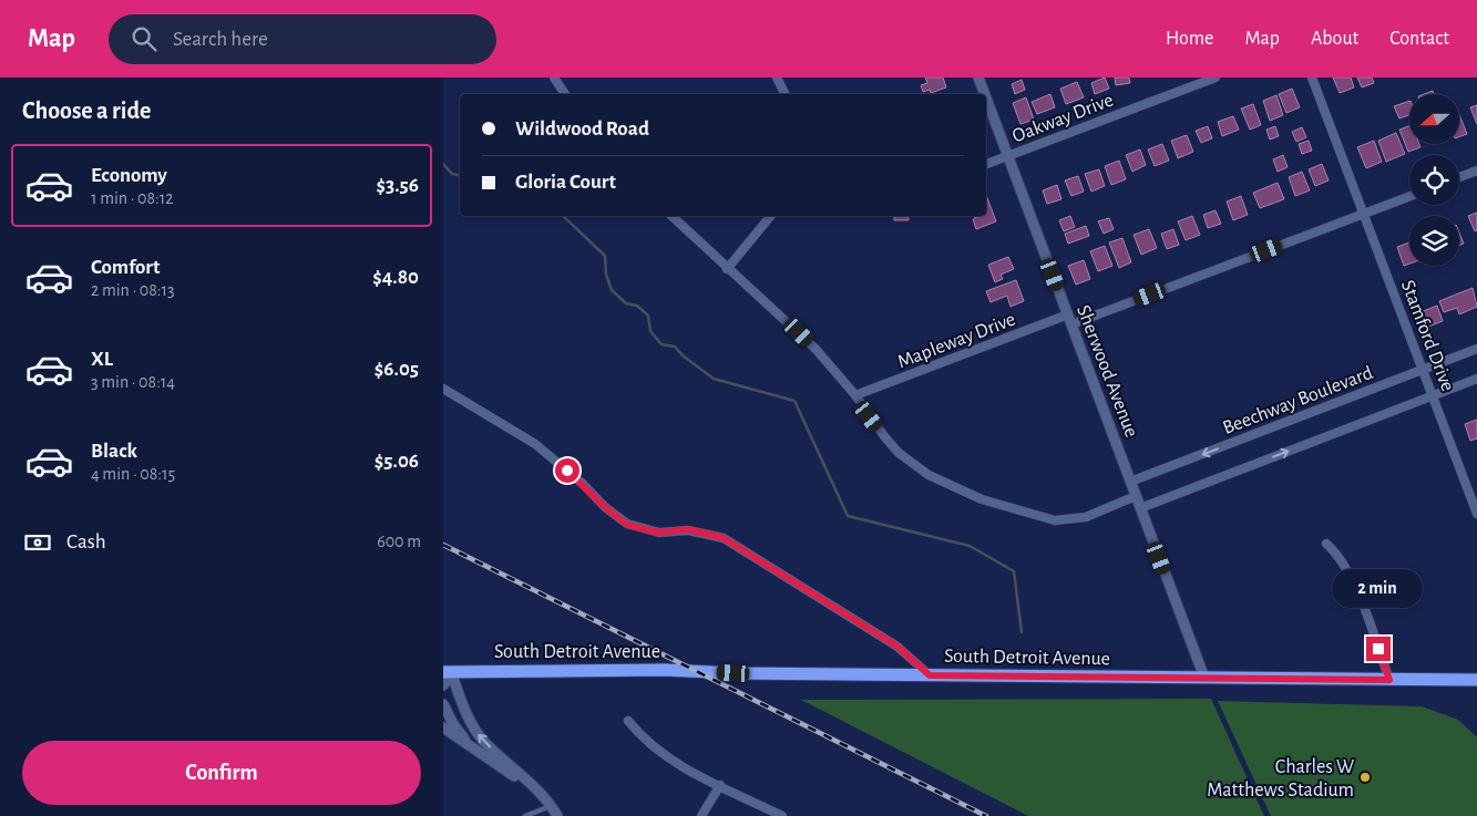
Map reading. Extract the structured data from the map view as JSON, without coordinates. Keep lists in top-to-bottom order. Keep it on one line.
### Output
{"streets":{"main road":["South Detroit Avenue"],"street":["Oakway Drive","Stamford Drive","Mapleway Drive","Sherwood Avenue","Beechway Boulevard"]},"crossings":[["Oakway Drive","Sherwood Avenue"],["Stamford Drive","Mapleway Drive"],["Stamford Drive","Beechway Boulevard"],["Mapleway Drive","Sherwood Avenue"],["Sherwood Avenue","Beechway Boulevard"],["Sherwood Avenue","South Detroit Avenue"]],"places":["Charles W Matthews Stadium"],"north":"left","page":{"header":"Map","search":"Search here","nav":["Home","Map","About","Contact"],"heading":"Choose a ride","banner":["Wildwood Road","Gloria Court"],"list":[{"name":"Economy","note":"1 min · 08:12","value":"$3.56"},{"name":"Comfort","note":"2 min · 08:13","value":"$4.80"},{"name":"XL","note":"3 min · 08:14","value":"$6.05"},{"name":"Black","note":"4 min · 08:15","value":"$5.06"}],"pay":["Cash","600 m"],"bubble":"2 min","buttons":"Confirm"}}
